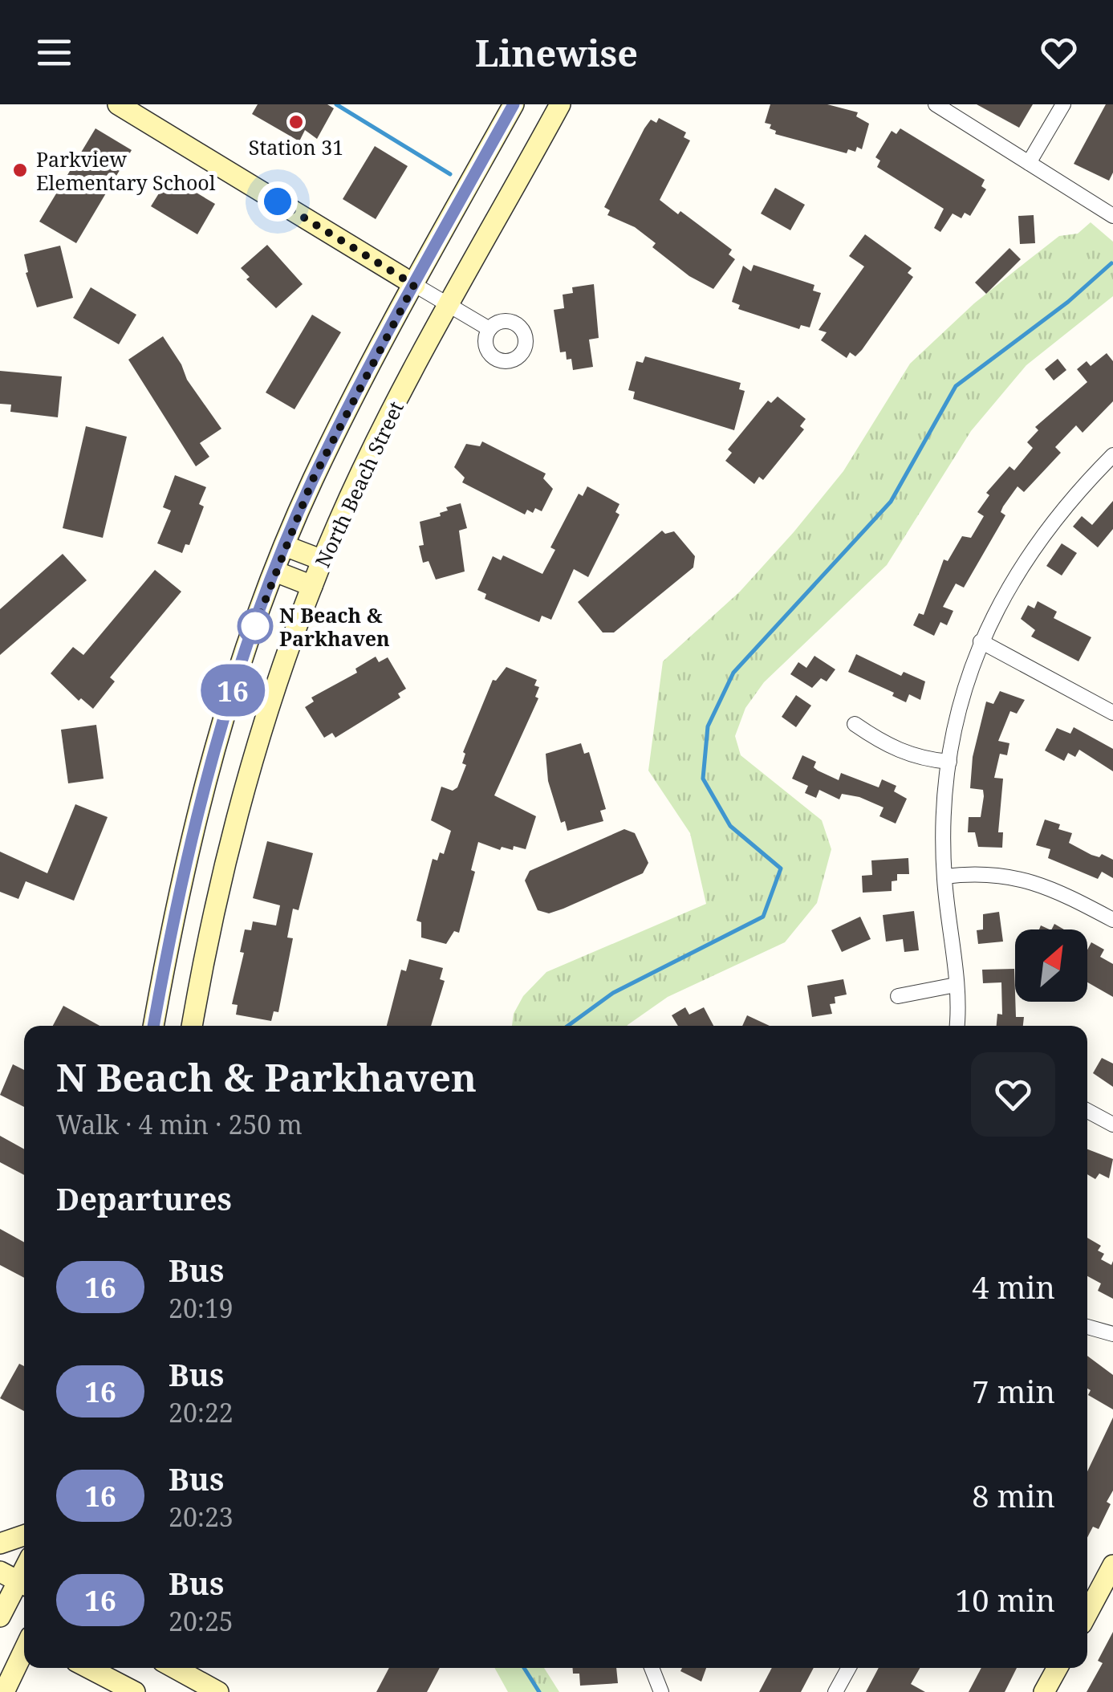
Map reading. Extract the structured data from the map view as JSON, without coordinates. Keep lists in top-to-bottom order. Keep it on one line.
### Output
{"streets":{"main road":["North Beach Street"]},"places":["Station 31","Parkview Elementary School","N Beach & Parkhaven"],"lines":["bus line 16"],"north":"top right","page":{"header":"Linewise","on_map":"16","heading":[["N Beach & Parkhaven","Walk · 4 min · 250 m"],"Departures"],"list":[{"mark":"16","name":"Bus","note":"20:19","value":"4 min"},{"mark":"16","name":"Bus","note":"20:22","value":"7 min"},{"mark":"16","name":"Bus","note":"20:23","value":"8 min"},{"mark":"16","name":"Bus","note":"20:25","value":"10 min"}]}}
